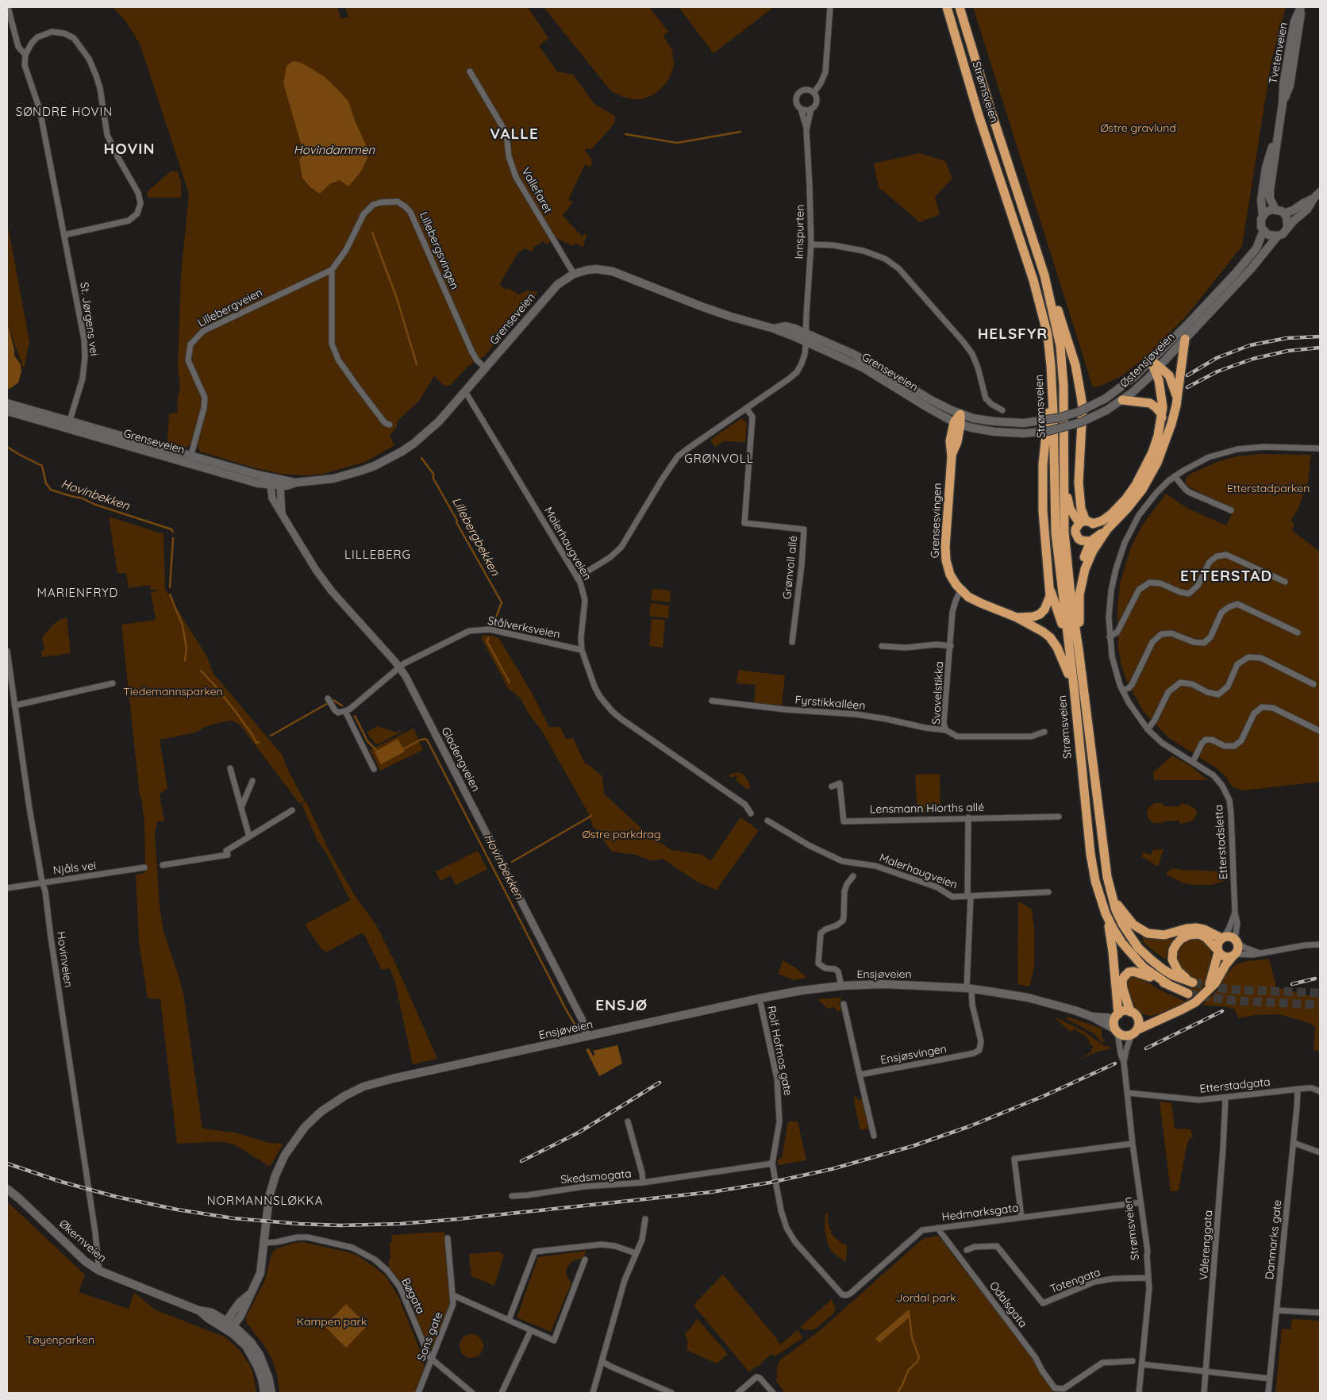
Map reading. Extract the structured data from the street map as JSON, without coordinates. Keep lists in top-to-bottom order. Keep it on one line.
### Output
{"streets":{"highway":["Strømsveien","Grensesvingen"],"main road":["Tvetenveien","Grenseveien","Østensjøveien","Ensjøveien","Økernveien"],"street":["Vallefaret","Innspurten","Lillebergsvingen","Lillebergveien","St. Jørgens vei","Malerhaugveien","Grønvoll allé","Stålverksveien","Svovelstikka","Fyrstikkalléen","Gladengveien","Lensmann Hiorths allé","Etterstadsletta","Njåls vei","Hovinveien","Rolf Hofmos gate","Ensjøsvingen","Etterstadgata","Skedsmogata","Hedmarksgata","Danmarks gate","Vålerenggata","Totengata","Bøgata","Odalsgata","Sons gate"]},"crossings":[["Tvetenveien","Østensjøveien"],["Strømsveien","Grensesvingen"],["Strømsveien","Etterstadsletta"],["Strømsveien","Ensjøveien"],["Strømsveien","Etterstadgata"],["Strømsveien","Hedmarksgata"],["Strømsveien","Totengata"],["Vallefaret","Grenseveien"],["Innspurten","Grenseveien"],["Lillebergsvingen","Lillebergveien"],["Lillebergsvingen","Grenseveien"],["Lillebergveien","Grenseveien"],["St. Jørgens vei","Grenseveien"],["Grenseveien","Østensjøveien"],["Grenseveien","Grensesvingen"],["Grenseveien","Malerhaugveien"],["Grenseveien","Gladengveien"],["Grensesvingen","Svovelstikka"],["Malerhaugveien","Stålverksveien"],["Stålverksveien","Gladengveien"],["Svovelstikka","Fyrstikkalléen"],["Gladengveien","Ensjøveien"],["Njåls vei","Hovinveien"],["Hovinveien","Økernveien"],["Ensjøveien","Rolf Hofmos gate"],["Ensjøveien","Ensjøsvingen"],["Ensjøveien","Økernveien"],["Ensjøveien","Bøgata"],["Rolf Hofmos gate","Hedmarksgata"],["Etterstadgata","Danmarks gate"],["Etterstadgata","Vålerenggata"],["Hedmarksgata","Odalsgata"],["Bøgata","Sons gate"]],"districts":["SØNDRE HOVIN","VALLE","HOVIN","HELSFYR","GRØNVOLL","LILLEBERG","ETTERSTAD","MARIENFRYD","ENSJØ","NORMANNSLØKKA"],"water":["Hovindammen","Hovinbekken","Lillebergbekken"],"parks":["Østre gravlund","Etterstadparken","Tiedemannsparken","Østre parkdrag","Jordal park","Kampen park","Tøyenparken"]}
